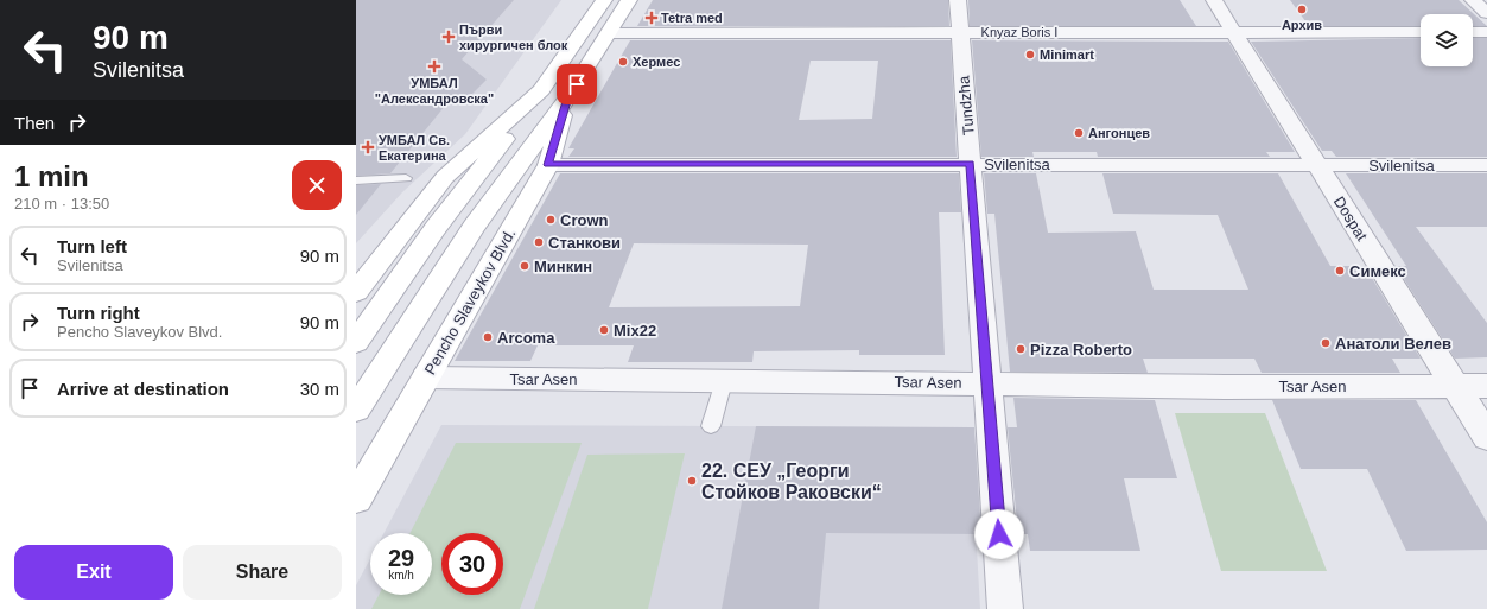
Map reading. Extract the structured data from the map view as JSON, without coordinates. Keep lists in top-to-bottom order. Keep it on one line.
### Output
{"streets":{"main road":["Pencho Slaveykov Blvd."],"street":["Knyaz Boris I","Tundzha","Svilenitsa","Dospat","Tsar Asen"]},"crossings":[["Knyaz Boris I","Tundzha"],["Knyaz Boris I","Dospat"],["Knyaz Boris I","Pencho Slaveykov Blvd."],["Tundzha","Svilenitsa"],["Tundzha","Tsar Asen"],["Svilenitsa","Dospat"],["Svilenitsa","Pencho Slaveykov Blvd."],["Dospat","Tsar Asen"],["Pencho Slaveykov Blvd.","Tsar Asen"]],"places":{"other":["Архив","Minimart","Хермес","Ангонцев","Crown","Станкови","Минкин","Симекс","Mix22","Arcoma","Анатоли Велев","Pizza Roberto","22. СЕУ „Георги Стойков Раковски“"],"health":["Tetra med","Първи хирургичен блок","УМБАЛ \"Александровска\"","УМБАЛ Св. Екатерина"]},"page":{"turn":["90 m","Svilenitsa"],"then":"Then","heading":["1 min","210 m · 13:50"],"list":[{"name":"Turn left","note":"Svilenitsa","value":"90 m"},{"name":"Turn right","note":"Pencho Slaveykov Blvd.","value":"90 m"},{"name":"Arrive at destination","value":"30 m"}],"speed":"29 km/h","limit":"30","buttons":["Exit","Share"]}}
